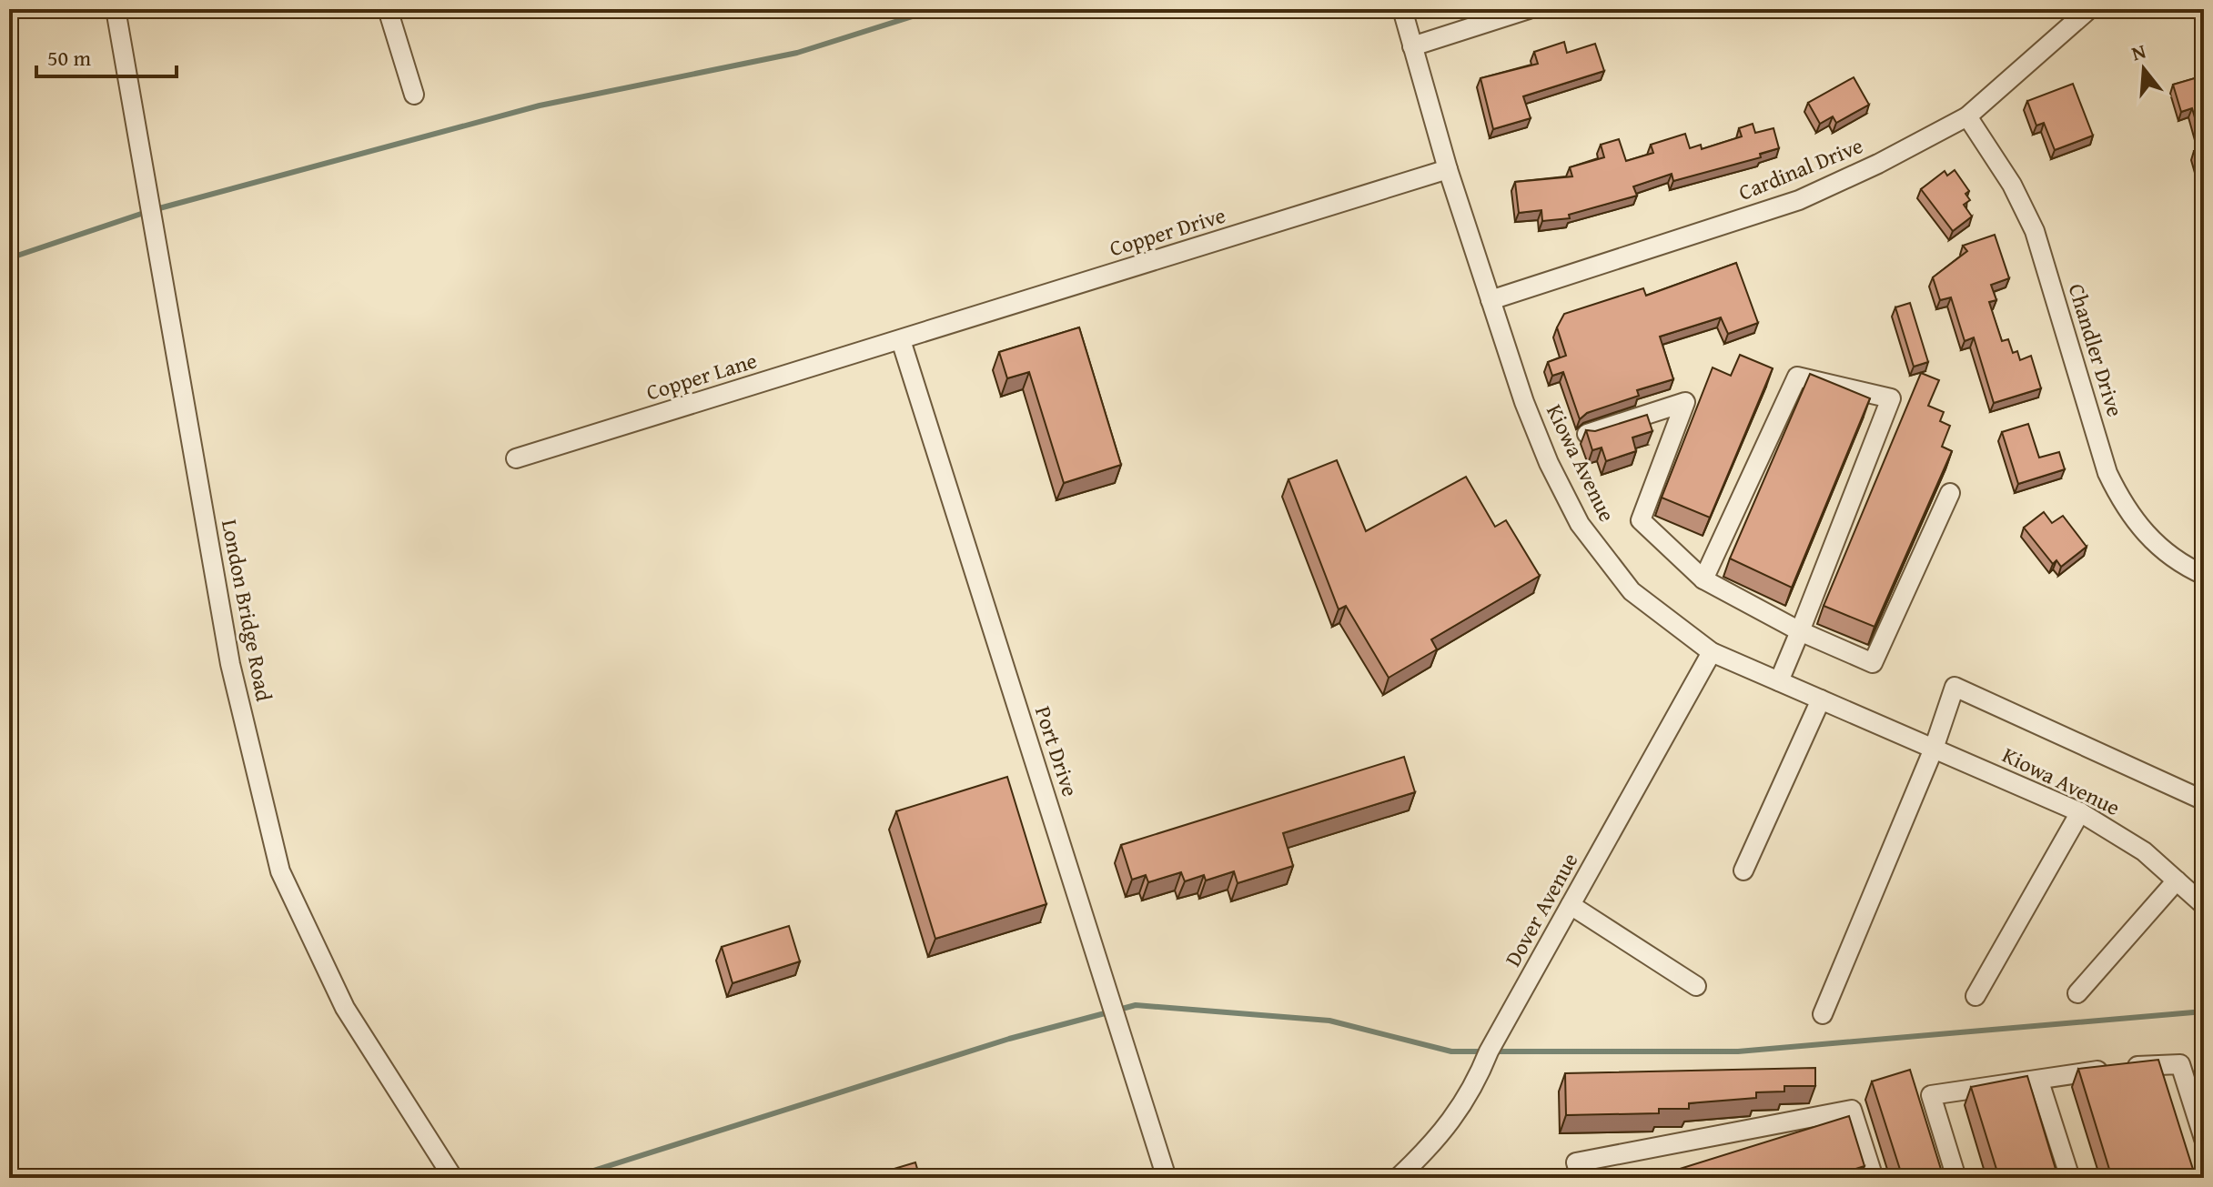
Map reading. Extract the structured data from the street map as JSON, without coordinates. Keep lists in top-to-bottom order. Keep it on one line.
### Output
{"streets":{"street":["Cardinal Drive","Copper Drive","Chandler Drive","Copper Lane","Kiowa Avenue","London Bridge Road","Port Drive","Dover Avenue"]},"crossings":[["Cardinal Drive","Chandler Drive"],["Cardinal Drive","Kiowa Avenue"],["Copper Drive","Copper Lane"],["Copper Drive","Kiowa Avenue"],["Copper Drive","Port Drive"],["Copper Lane","Port Drive"],["Kiowa Avenue","Dover Avenue"]],"scale_bar":"50 m","north":"top"}
